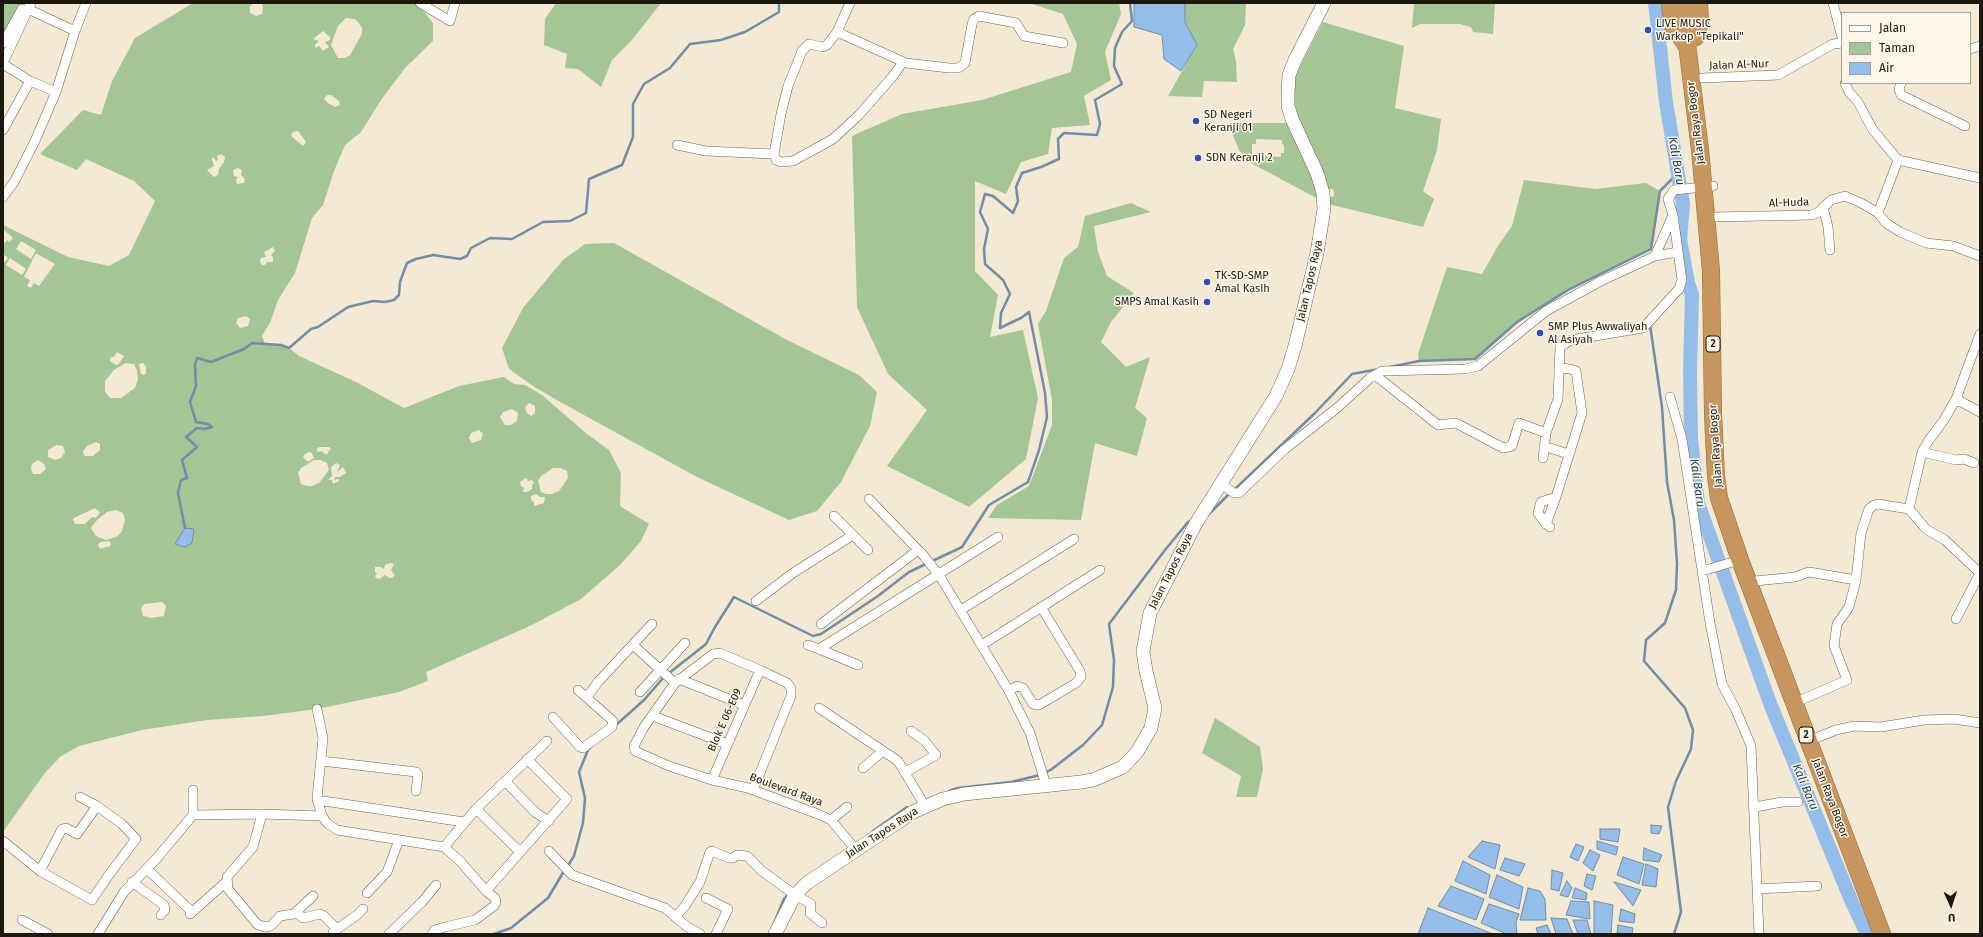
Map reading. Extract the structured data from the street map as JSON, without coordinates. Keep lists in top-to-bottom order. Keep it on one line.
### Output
{"streets":{"highway":["Jalan Raya Bogor","2"],"main road":["Jalan Tapos Raya"],"street":["Jalan Al-Nur","Al-Huda","Blok E 06-E09","Boulevard Raya"]},"crossings":[["Jalan Al-Nur","Jalan Raya Bogor"],["Jalan Raya Bogor","Al-Huda"],["Blok E 06-E09","Boulevard Raya"]],"water":["Kali Baru"],"places":["LIVE MUSIC Warkop \"Tepikali\"","SD Negeri Keranji 01","SDN Keranji 2","TK-SD-SMP Amal Kasih","SMPS Amal Kasih","SMP Plus Awwaliyah Al Asiyah"],"legend":["Jalan","Taman","Air"],"north":"bottom"}
